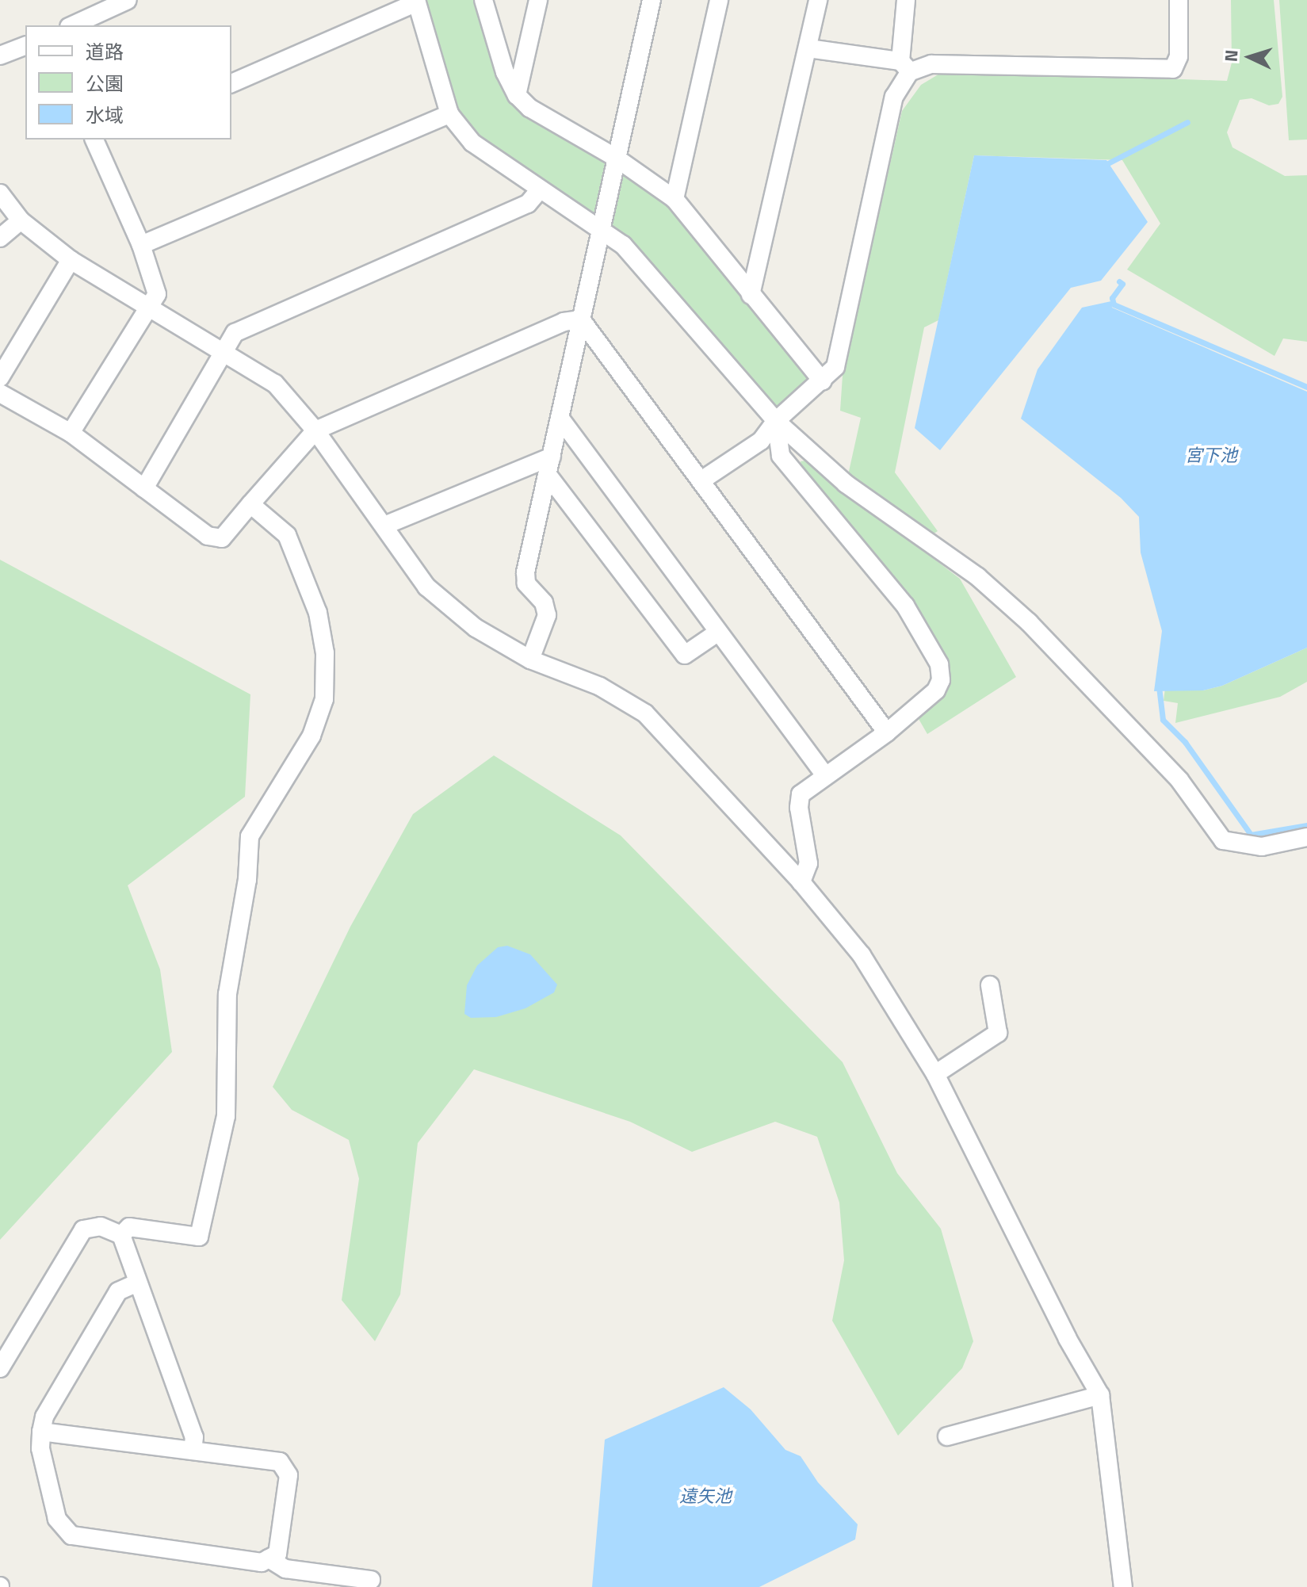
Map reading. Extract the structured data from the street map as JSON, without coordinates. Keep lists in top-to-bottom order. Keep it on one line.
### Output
{"water":["宮下池","遠矢池"],"legend":["道路","公園","水域"],"north":"left"}
